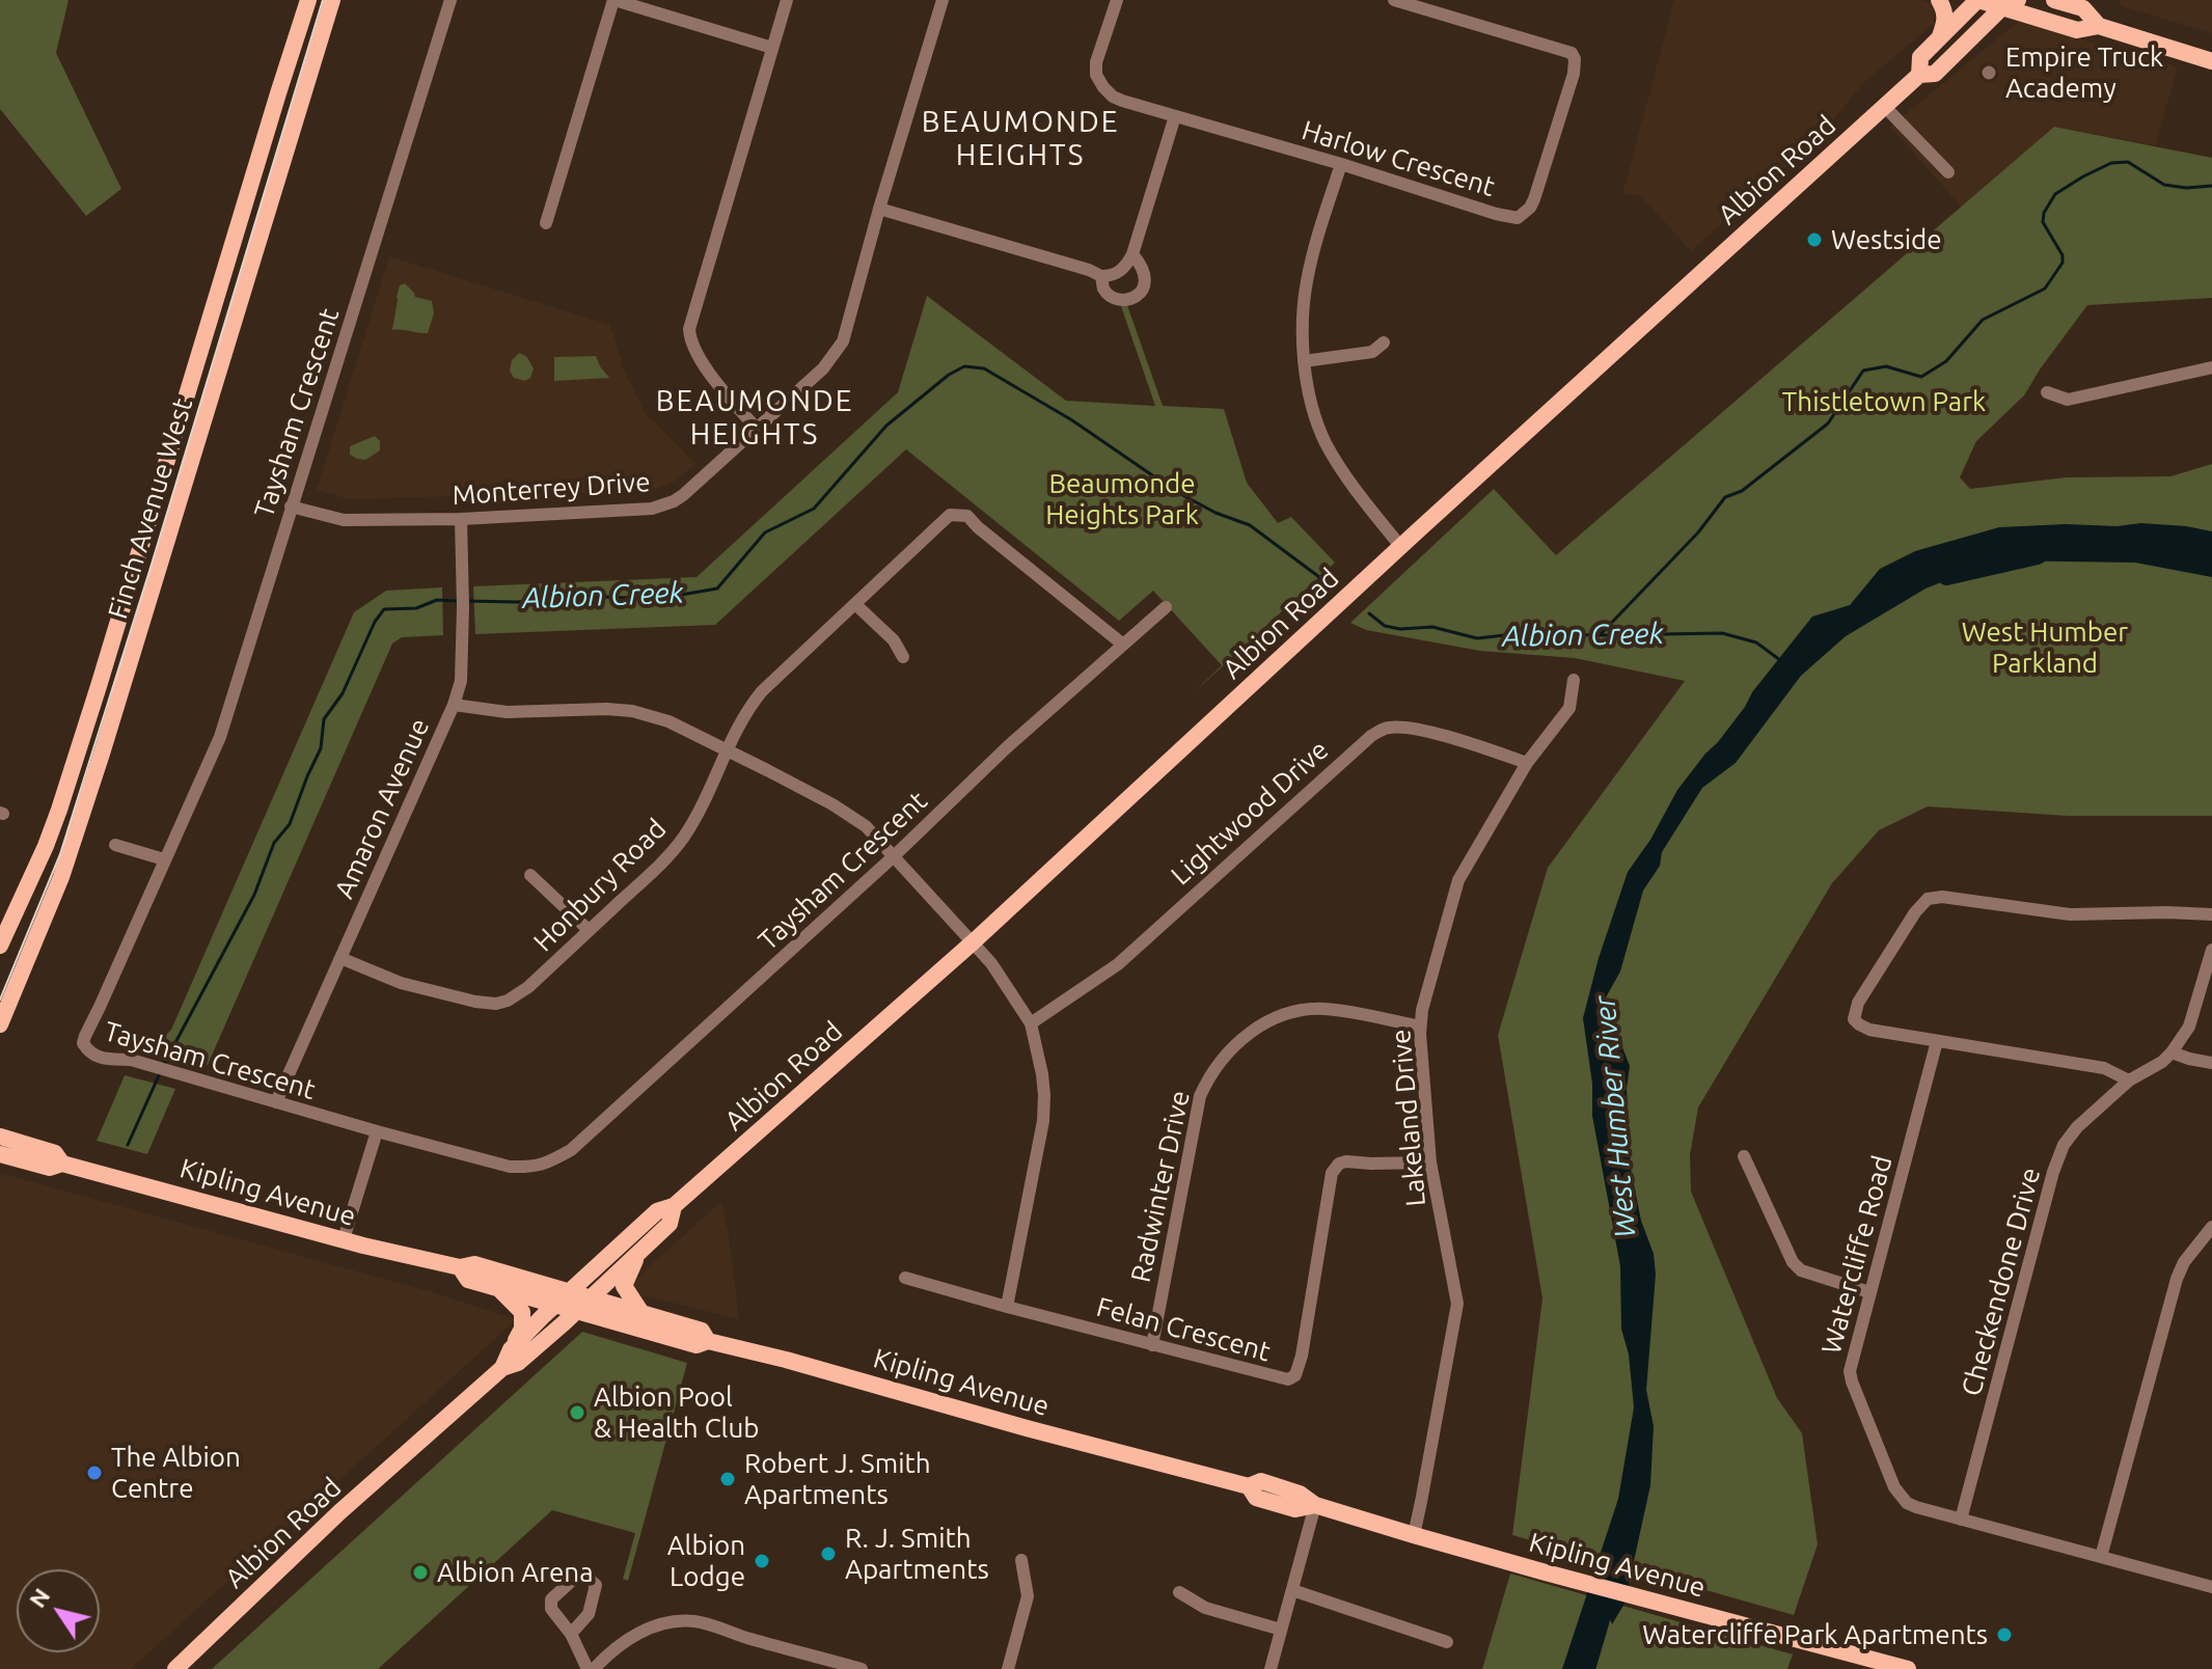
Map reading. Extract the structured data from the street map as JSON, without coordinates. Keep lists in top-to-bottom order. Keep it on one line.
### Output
{"streets":{"main road":["Albion Road","Finch Avenue West","Kipling Avenue"],"street":["Harlow Crescent","Taysham Crescent","Monterrey Drive","Amaron Avenue","Lightwood Drive","Honbury Road","Lakeland Drive","Radwinter Drive","Watercliffe Road","Checkendone Drive","Felan Crescent"]},"crossings":[["Albion Road","Kipling Avenue"],["Taysham Crescent","Monterrey Drive"],["Taysham Crescent","Amaron Avenue"],["Taysham Crescent","Honbury Road"],["Monterrey Drive","Amaron Avenue"],["Amaron Avenue","Honbury Road"],["Lightwood Drive","Lakeland Drive"],["Lakeland Drive","Radwinter Drive"],["Lakeland Drive","Kipling Avenue"],["Lakeland Drive","Felan Crescent"],["Radwinter Drive","Felan Crescent"],["Watercliffe Road","Checkendone Drive"]],"districts":["BEAUMONDE HEIGHTS","BEAUMONDE HEIGHTS"],"water":["Albion Creek","West Humber River"],"parks":["Thistletown Park","Beaumonde Heights Park","West Humber Parkland"],"places":["Empire Truck Academy","Westside","Albion Pool & Health Club","The Albion Centre","Robert J. Smith Apartments","R. J. Smith Apartments","Albion Lodge","Albion Arena","Watercliffe Park Apartments"],"north":"top left"}
